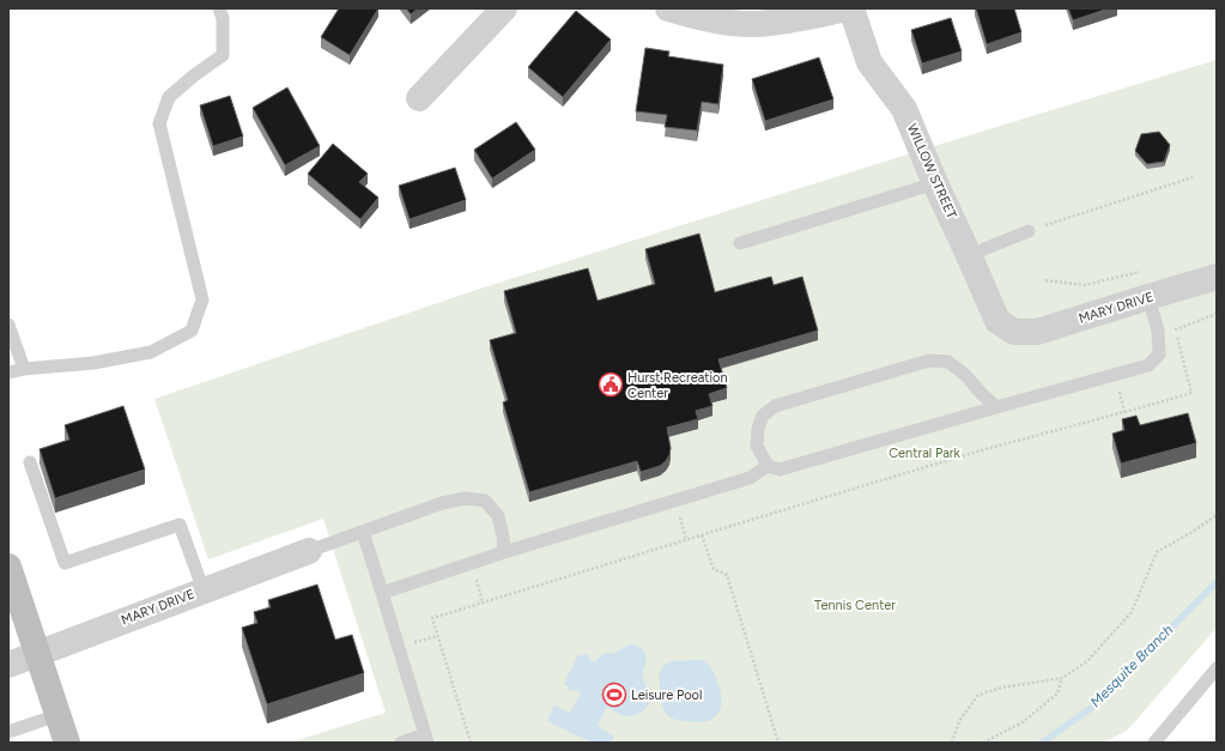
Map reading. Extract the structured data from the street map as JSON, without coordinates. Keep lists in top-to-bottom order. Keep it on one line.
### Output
{"streets":{"street":["WILLOW STREET","MARY DRIVE"]},"crossings":[["WILLOW STREET","MARY DRIVE"]],"water":["Mesquite Branch"],"parks":["Central Park","Tennis Center"],"places":{"public building":["Hurst Recreation Center"],"sports":["Leisure Pool"]}}
